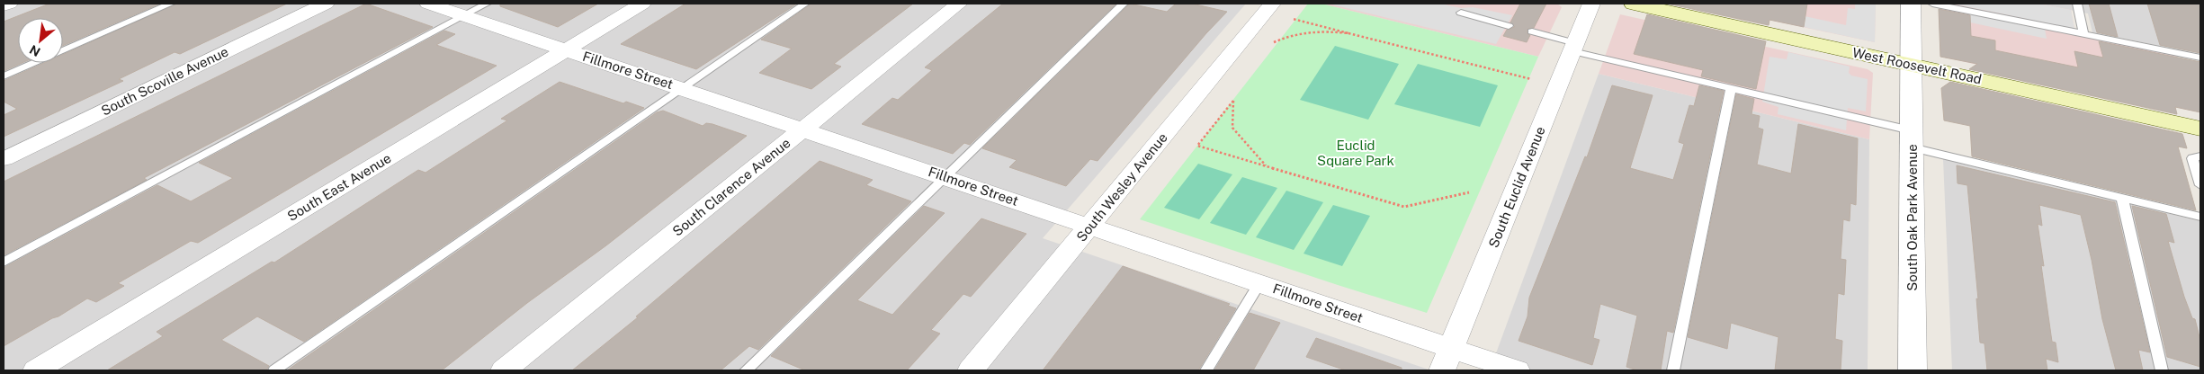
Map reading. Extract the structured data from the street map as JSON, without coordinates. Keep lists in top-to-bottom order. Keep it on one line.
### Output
{"streets":{"main road":["West Roosevelt Road"],"street":["Fillmore Street","South Scoville Avenue","South East Avenue","South Clarence Avenue","South Wesley Avenue","South Euclid Avenue","South Oak Park Avenue"]},"crossings":[["West Roosevelt Road","South Oak Park Avenue"],["Fillmore Street","South East Avenue"],["Fillmore Street","South Clarence Avenue"],["Fillmore Street","South Wesley Avenue"],["Fillmore Street","South Euclid Avenue"]],"parks":["Euclid Square Park"],"north":"bottom left"}
